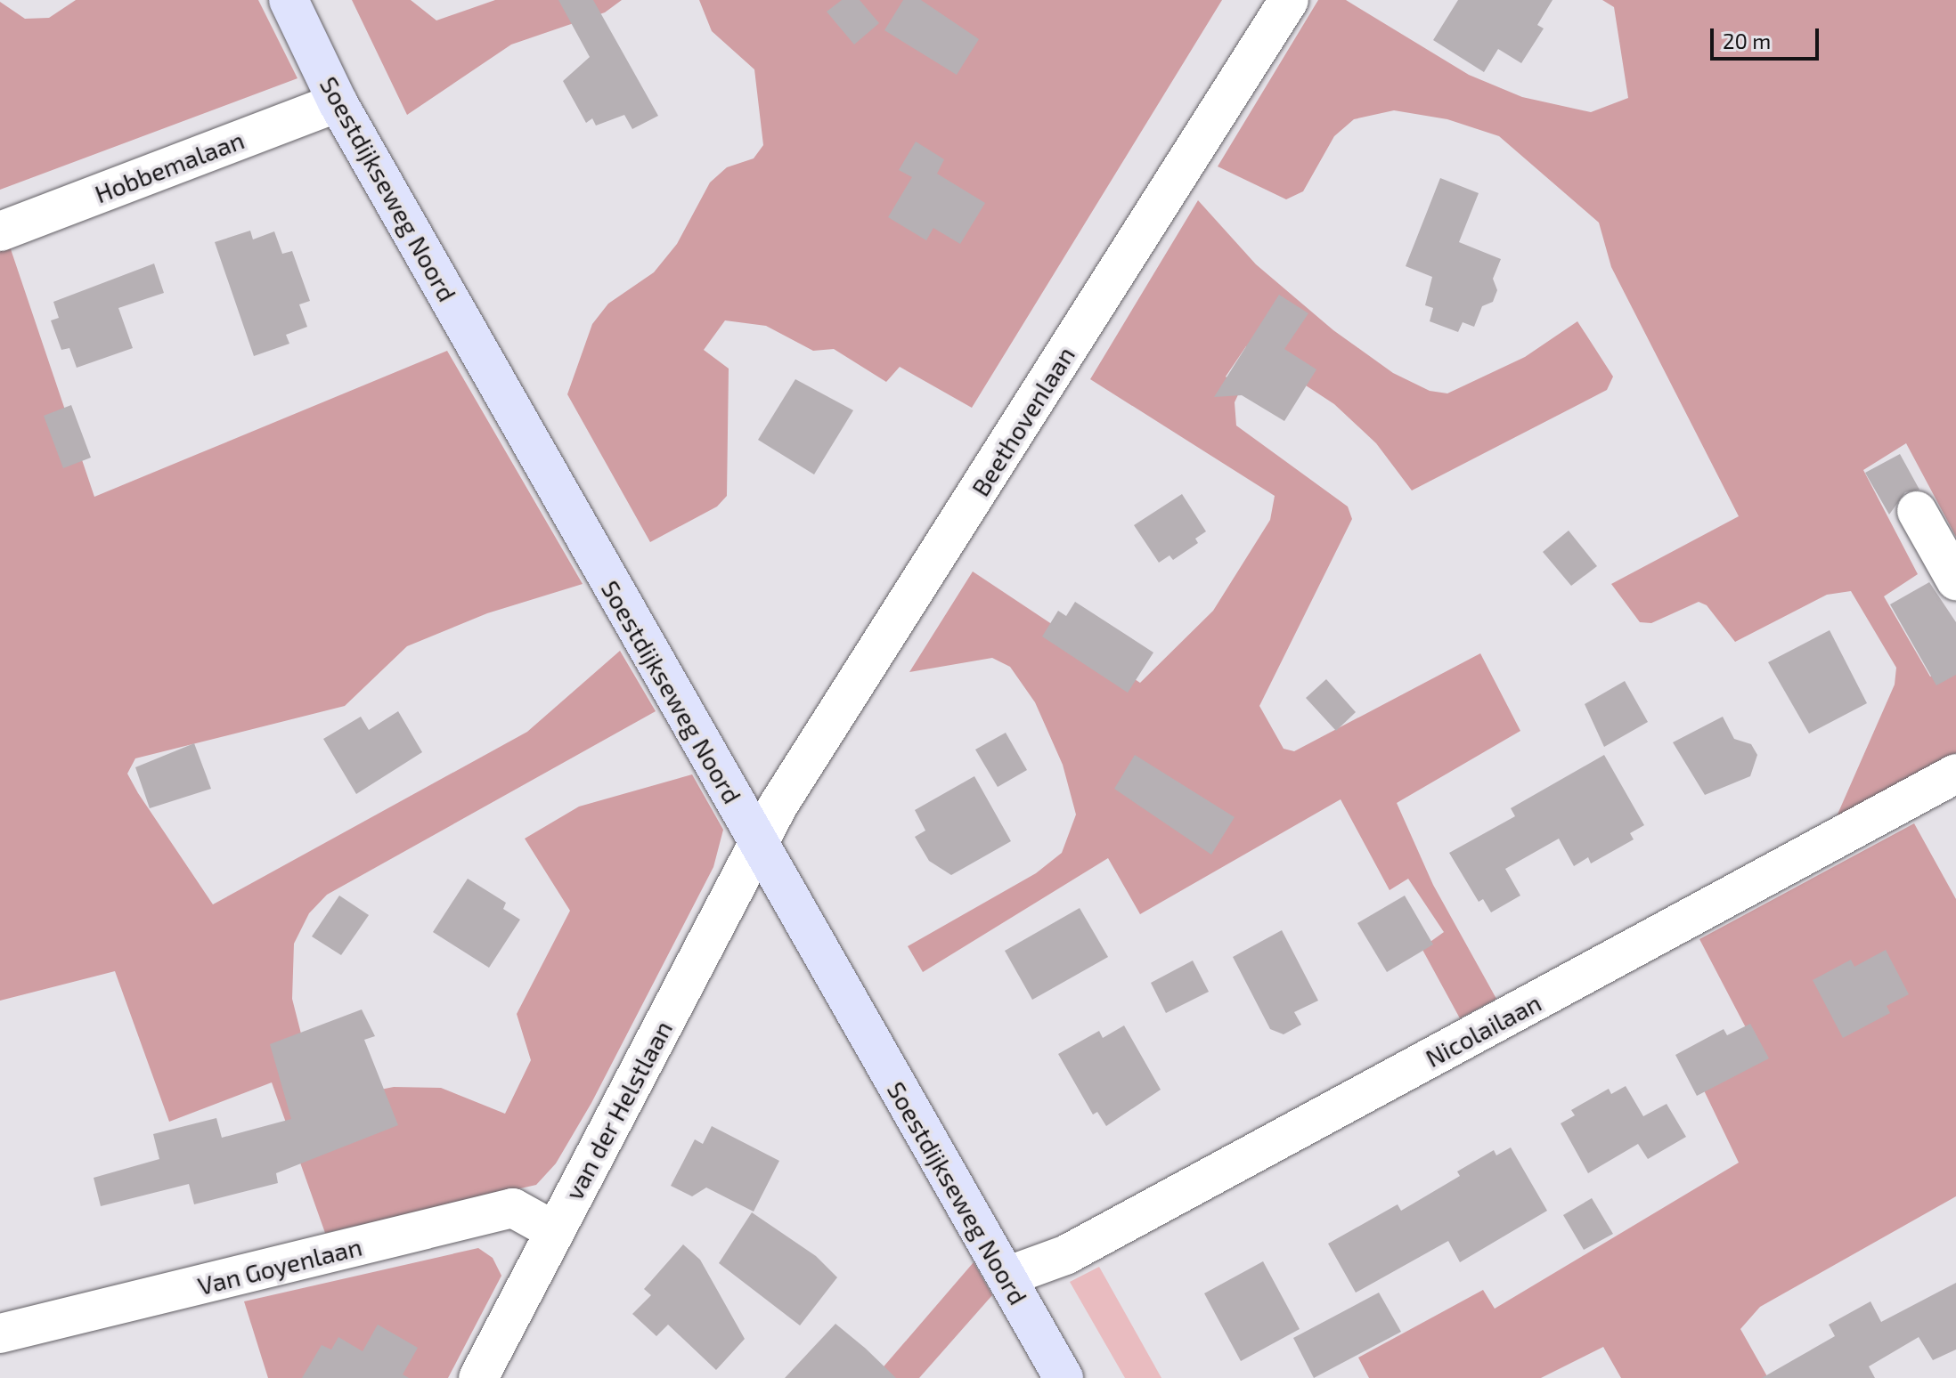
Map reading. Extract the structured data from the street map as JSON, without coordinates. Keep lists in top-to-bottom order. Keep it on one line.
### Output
{"streets":{"main road":["Soestdijkseweg Noord"],"street":["Hobbemalaan","Beethovenlaan","Nicolailaan","van der Helstlaan","Van Goyenlaan"]},"crossings":[["Hobbemalaan","Soestdijkseweg Noord"],["Soestdijkseweg Noord","Beethovenlaan"],["Soestdijkseweg Noord","Nicolailaan"],["Soestdijkseweg Noord","van der Helstlaan"],["Beethovenlaan","van der Helstlaan"],["van der Helstlaan","Van Goyenlaan"]],"scale_bar":"20 m"}
